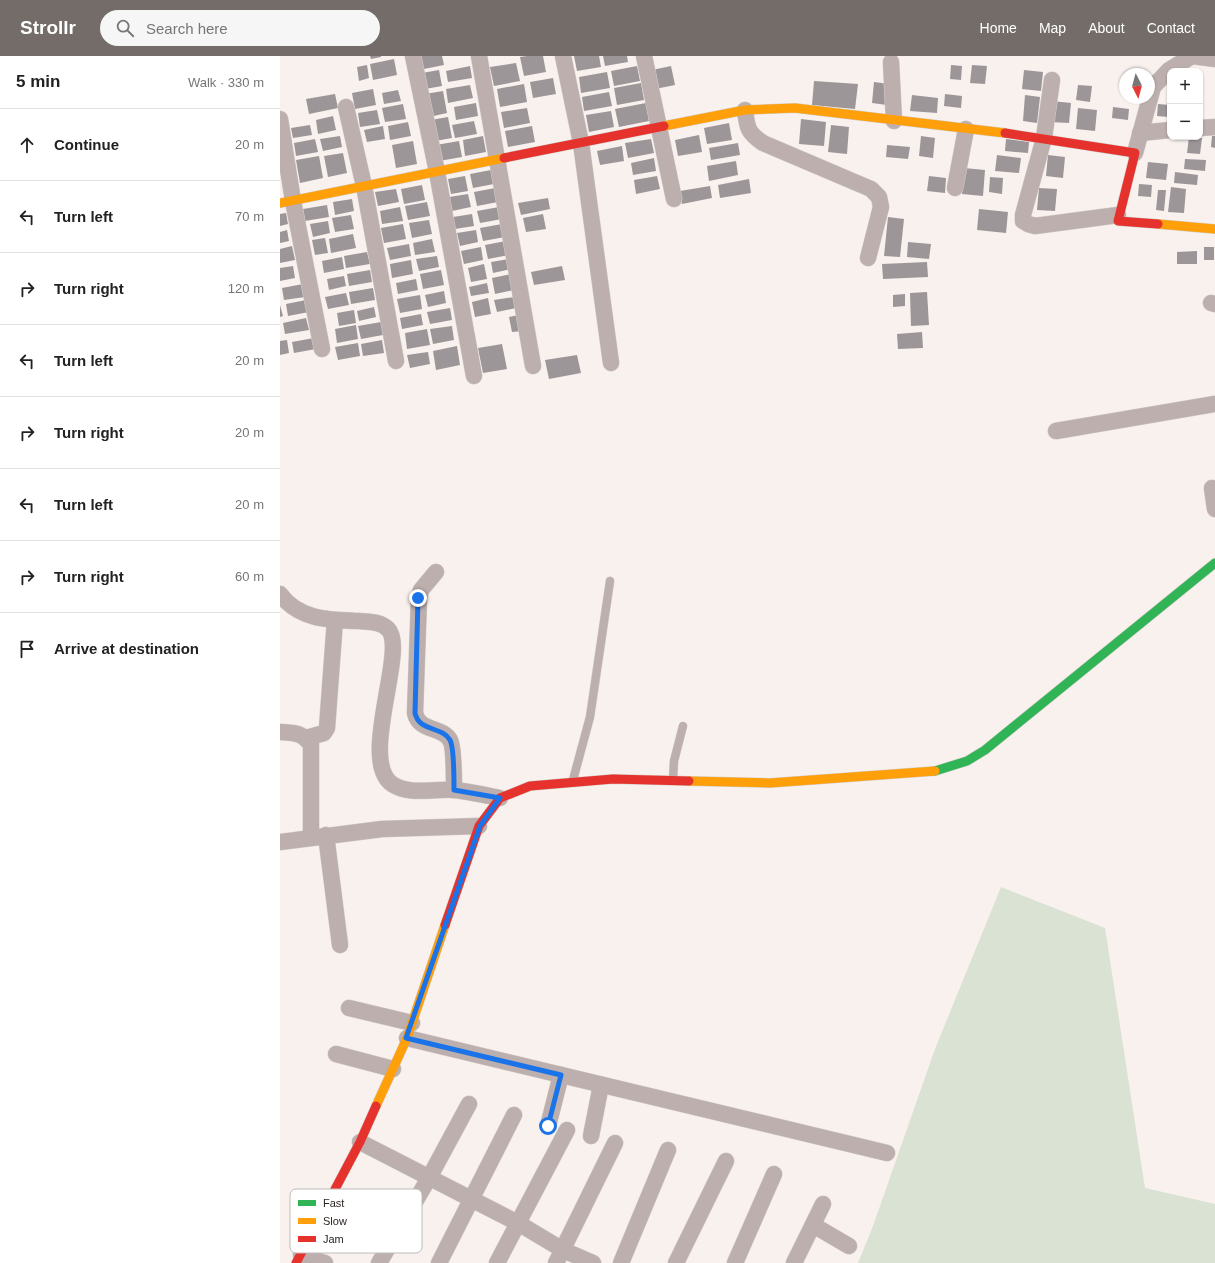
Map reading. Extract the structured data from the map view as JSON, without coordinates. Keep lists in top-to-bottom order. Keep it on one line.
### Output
{"legend":["Fast","Slow","Jam"],"north":"bottom","page":{"header":"Strollr","search":"Search here","nav":["Home","Map","About","Contact"],"heading":["5 min","Walk · 330 m"],"map_buttons":["+","−"],"list":[["Continue","20 m"],["Turn left","70 m"],["Turn right","120 m"],["Turn left","20 m"],["Turn right","20 m"],["Turn left","20 m"],["Turn right","60 m"],"Arrive at destination"]}}
